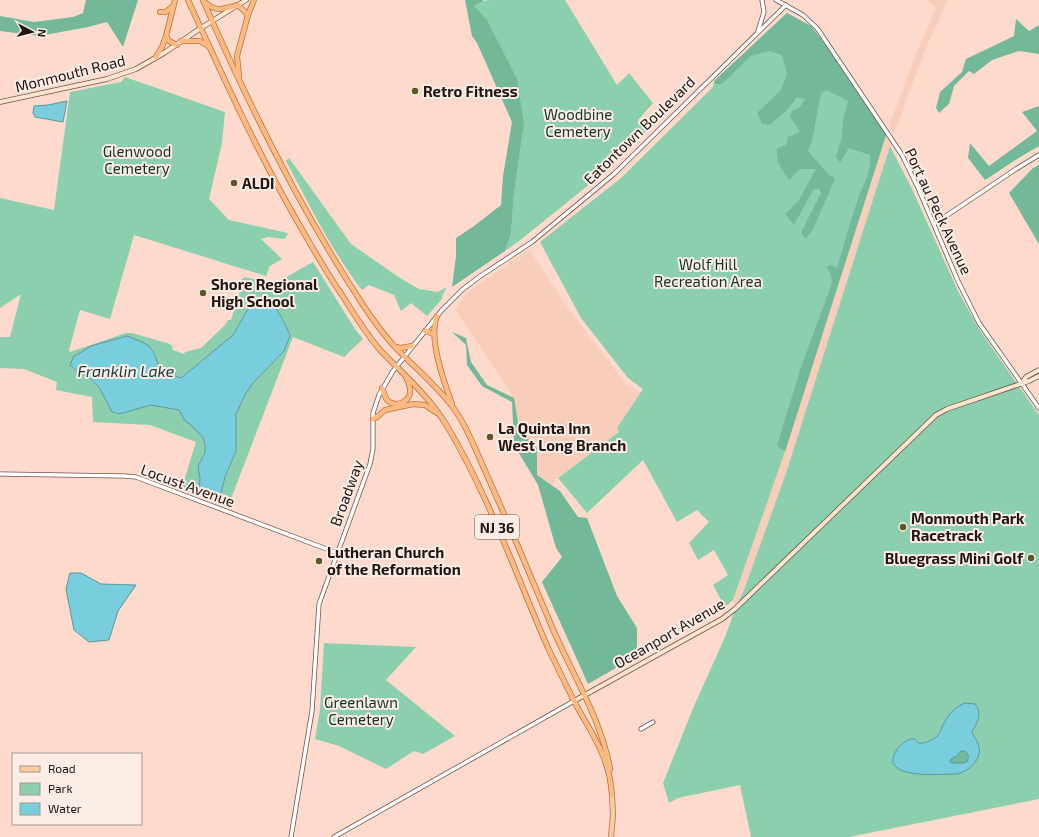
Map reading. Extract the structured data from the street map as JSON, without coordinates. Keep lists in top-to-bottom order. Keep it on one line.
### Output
{"streets":{"highway":["NJ 36"],"main road":["Monmouth Road","Oceanport Avenue"],"street":["Eatontown Boulevard","Port au Peck Avenue","Locust Avenue","Broadway"]},"crossings":[["Monmouth Road","NJ 36"],["Eatontown Boulevard","Port au Peck Avenue"],["Eatontown Boulevard","Broadway"],["Port au Peck Avenue","Oceanport Avenue"],["Locust Avenue","Broadway"],["Broadway","NJ 36"],["NJ 36","Oceanport Avenue"]],"water":["Franklin Lake"],"parks":["Woodbine Cemetery","Glenwood Cemetery","Wolf Hill Recreation Area","Greenlawn Cemetery"],"places":["Retro Fitness","ALDI","Shore Regional High School","La Quinta Inn West Long Branch","Monmouth Park Racetrack","Bluegrass Mini Golf","Lutheran Church of the Reformation"],"legend":["Road","Park","Water"],"north":"right"}
